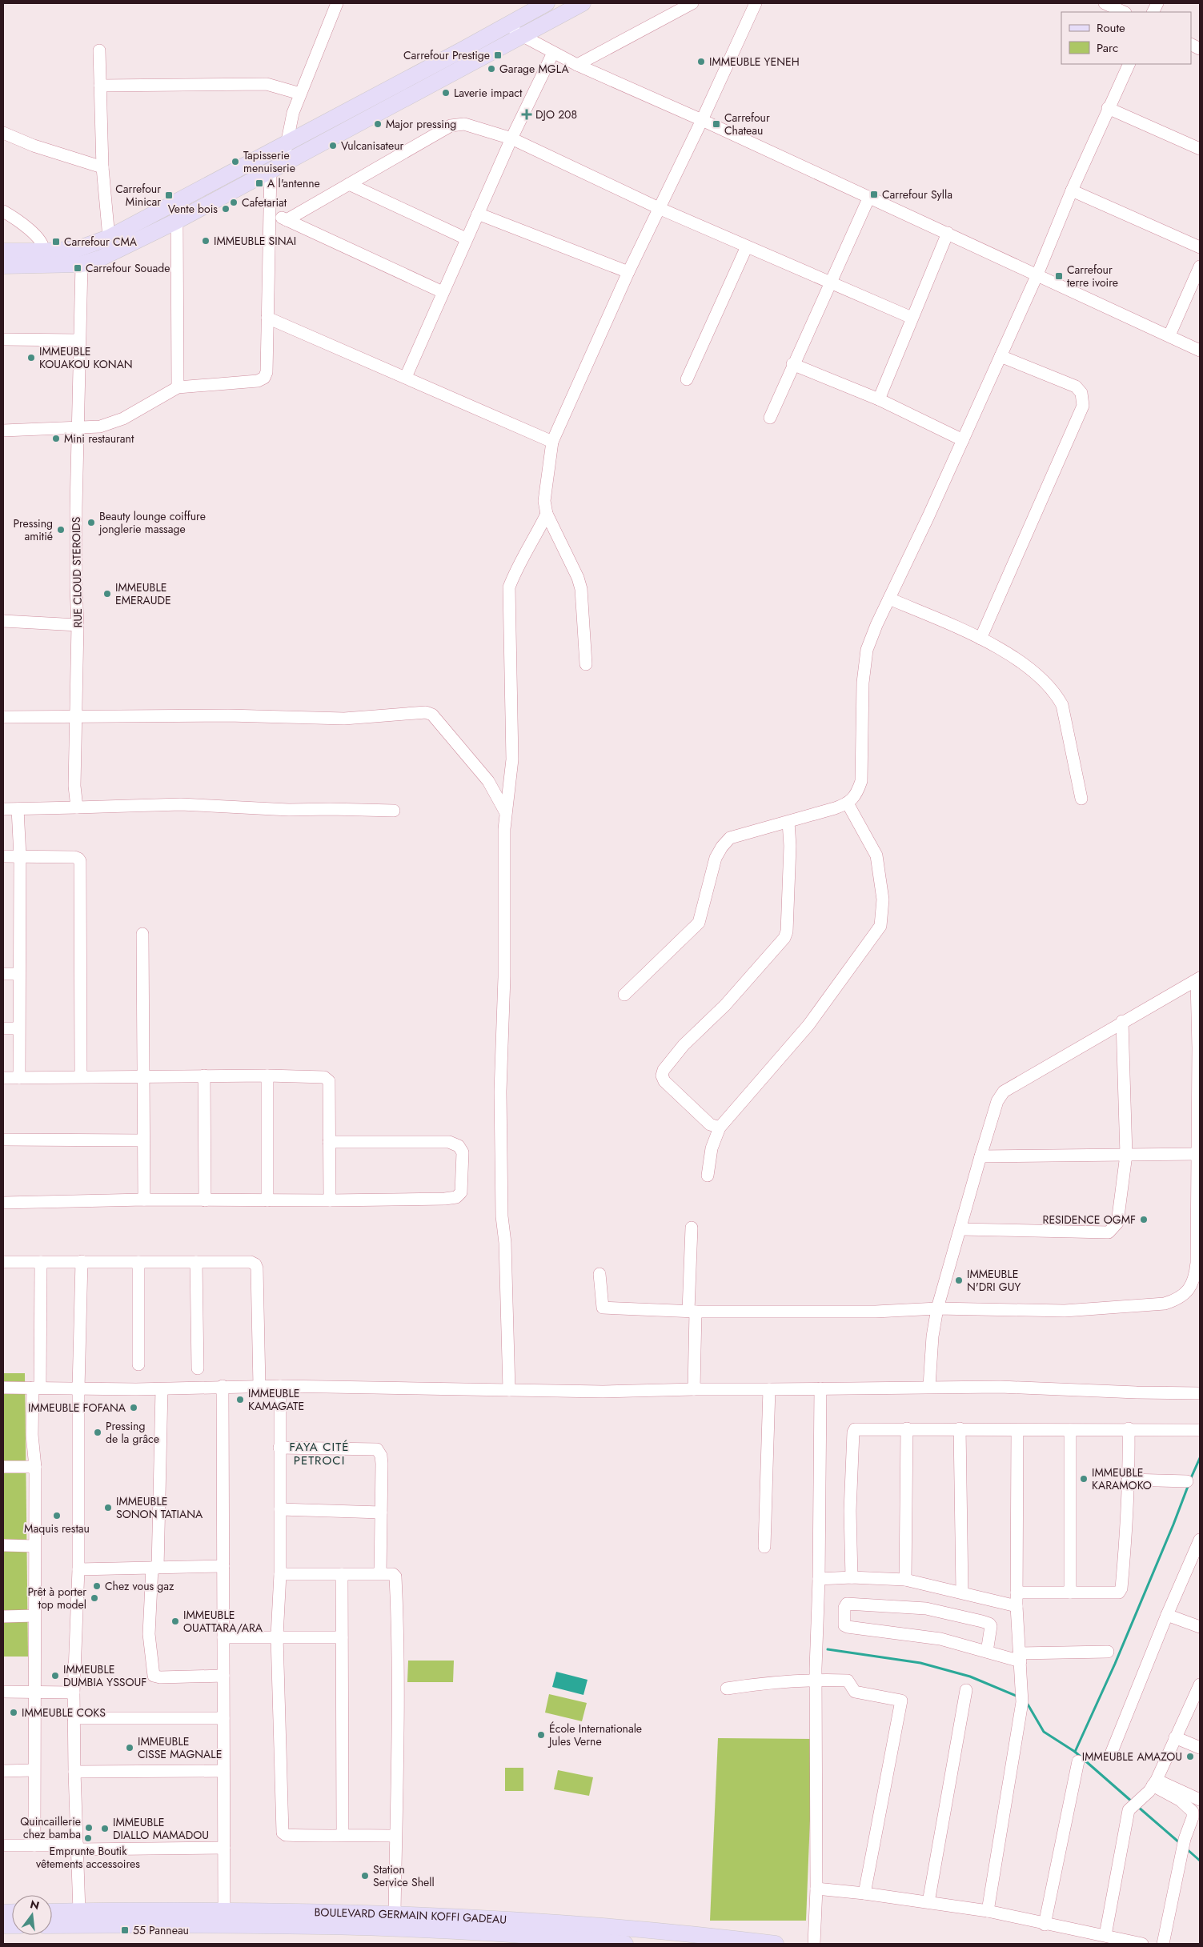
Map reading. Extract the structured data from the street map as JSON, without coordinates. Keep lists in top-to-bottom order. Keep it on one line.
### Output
{"streets":{"main road":["BOULEVARD GERMAIN KOFFI GADEAU"],"street":["RUE CLOUD STEROIDS"]},"districts":["FAYA CITÉ PETROCI"],"places":{"transit":["Carrefour Prestige","Carrefour Chateau","A l'antenne","Carrefour Sylla","Carrefour Minicar","Carrefour CMA","Carrefour Souade","Carrefour terre ivoire","55 Panneau"],"other":["IMMEUBLE YENEH","Garage MGLA","Laverie impact","Major pressing","Vulcanisateur","Tapisserie menuiserie","Cafetariat","Vente bois","IMMEUBLE SINAI","IMMEUBLE KOUAKOU KONAN","Mini restaurant","Beauty lounge coiffure jonglerie massage","Pressing amitié","IMMEUBLE EMERAUDE","RESIDENCE OGMF","IMMEUBLE N'DRI GUY","IMMEUBLE KAMAGATE","IMMEUBLE FOFANA","Pressing de la grâce","IMMEUBLE KARAMOKO","IMMEUBLE SONON TATIANA","Maquis restau","Chez vous gaz","Prêt à porter top model","IMMEUBLE OUATTARA/ARA","IMMEUBLE DUMBIA YSSOUF","IMMEUBLE COKS","École Internationale Jules Verne","IMMEUBLE CISSE MAGNALE","IMMEUBLE AMAZOU","Quincaillerie chez bamba","IMMEUBLE DIALLO MAMADOU","Emprunte Boutik vêtements accessoires","Station Service Shell"],"health":["DJO 208"]},"legend":["Route","Parc"],"north":"top"}
